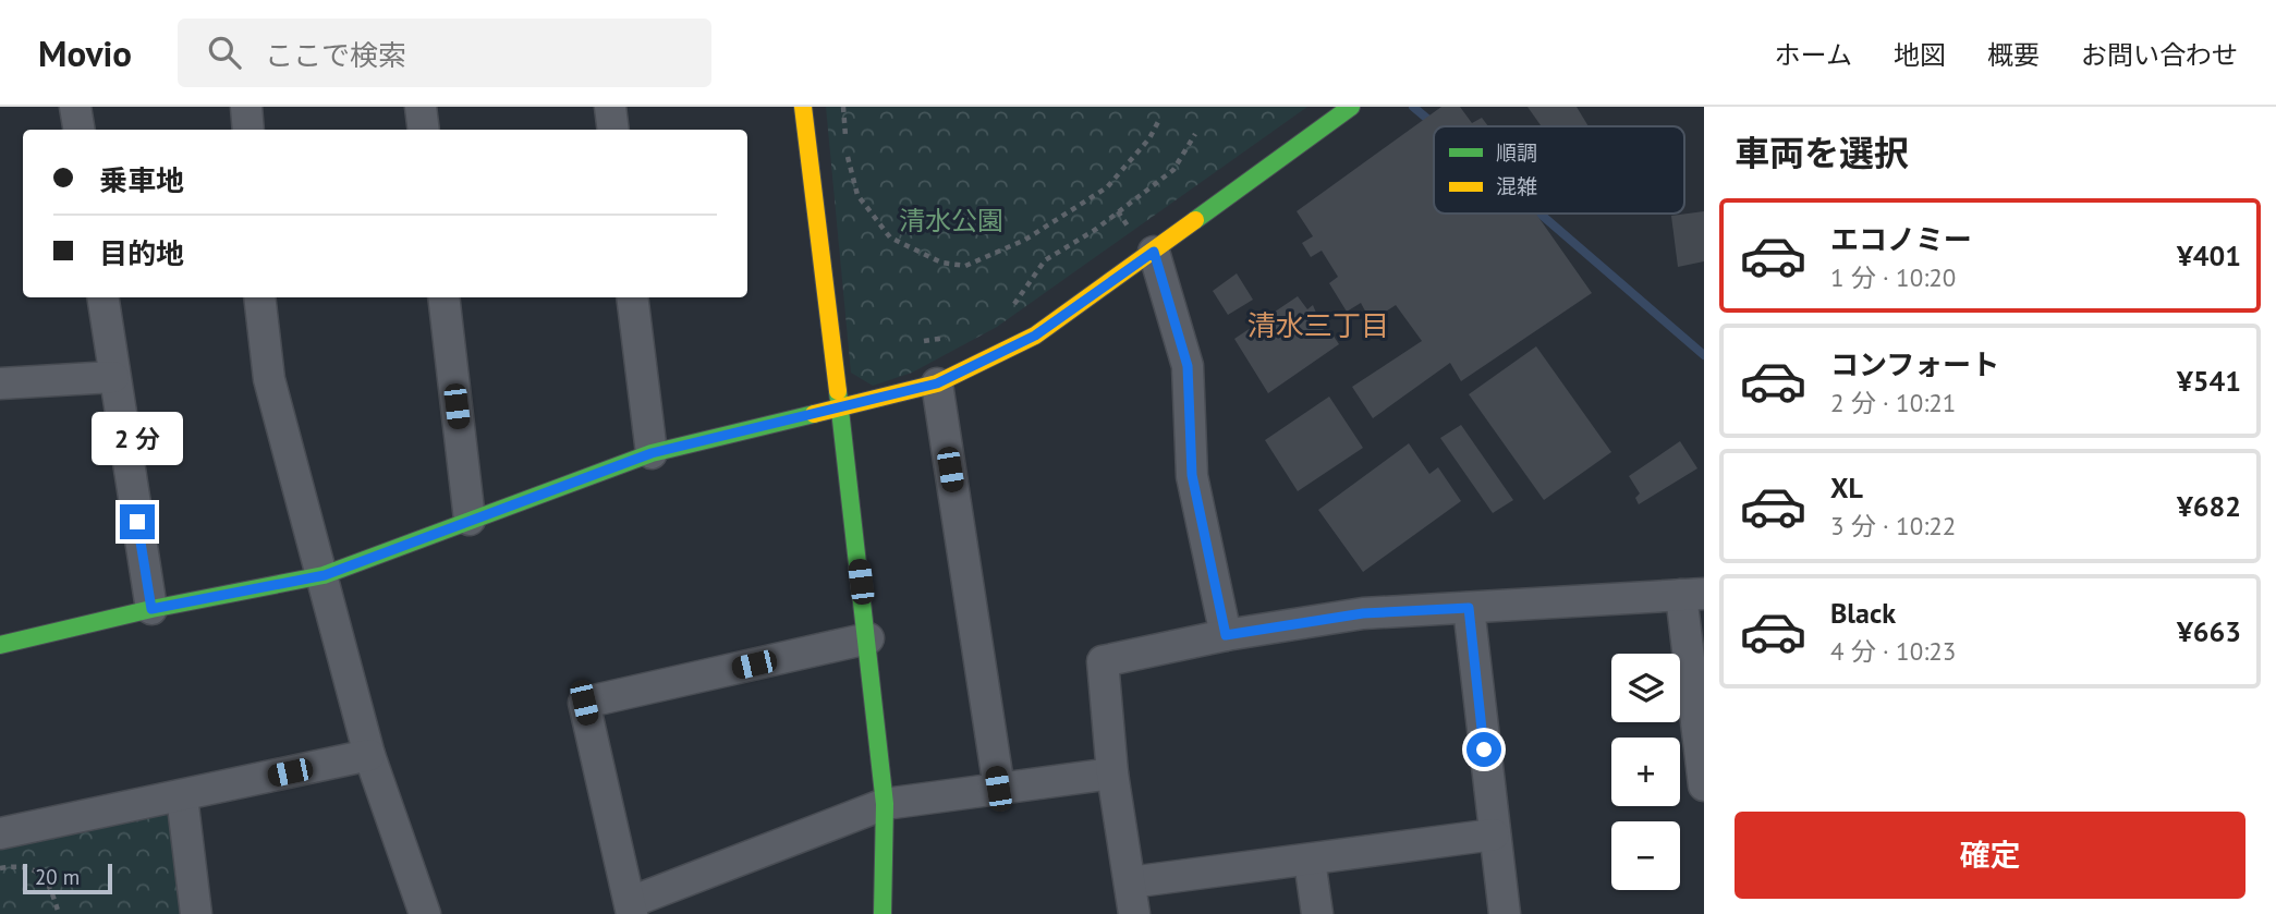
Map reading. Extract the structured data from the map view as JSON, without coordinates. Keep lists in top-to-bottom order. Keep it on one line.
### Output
{"districts":["清水三丁目"],"parks":["清水公園"],"legend":["順調","混雑"],"scale_bar":"20 m","page":{"header":"Movio","search":"ここで検索","nav":["ホーム","地図","概要","お問い合わせ"],"heading":"車両を選択","banner":["乗車地","目的地"],"list":[{"name":"エコノミー","note":"1 分 · 10:20","value":"¥401"},{"name":"コンフォート","note":"2 分 · 10:21","value":"¥541"},{"name":"XL","note":"3 分 · 10:22","value":"¥682"},{"name":"Black","note":"4 分 · 10:23","value":"¥663"}],"bubble":"2 分","map_buttons":["+","−"],"buttons":"確定","scale":"20 m"}}
